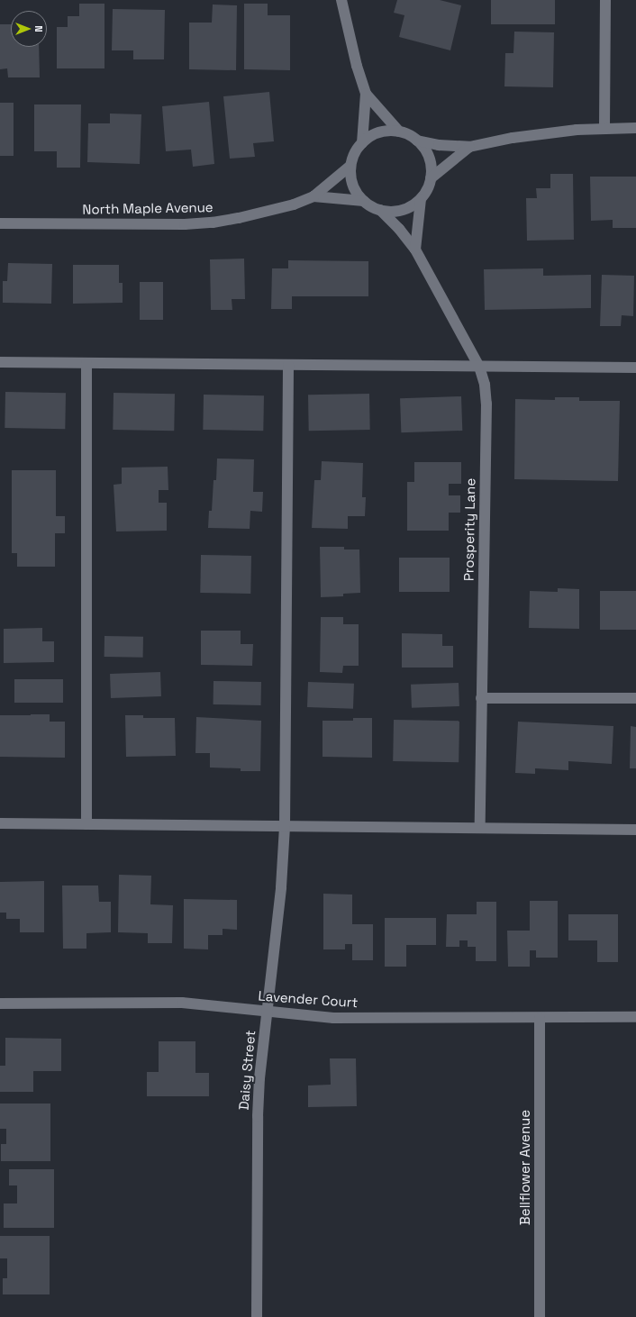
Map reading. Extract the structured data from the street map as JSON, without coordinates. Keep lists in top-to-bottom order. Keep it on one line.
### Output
{"streets":{"street":["North Maple Avenue","Prosperity Lane","Lavender Court","Daisy Street","Bellflower Avenue"]},"crossings":[["North Maple Avenue","Prosperity Lane"],["Lavender Court","Daisy Street"],["Lavender Court","Bellflower Avenue"]],"north":"right"}
